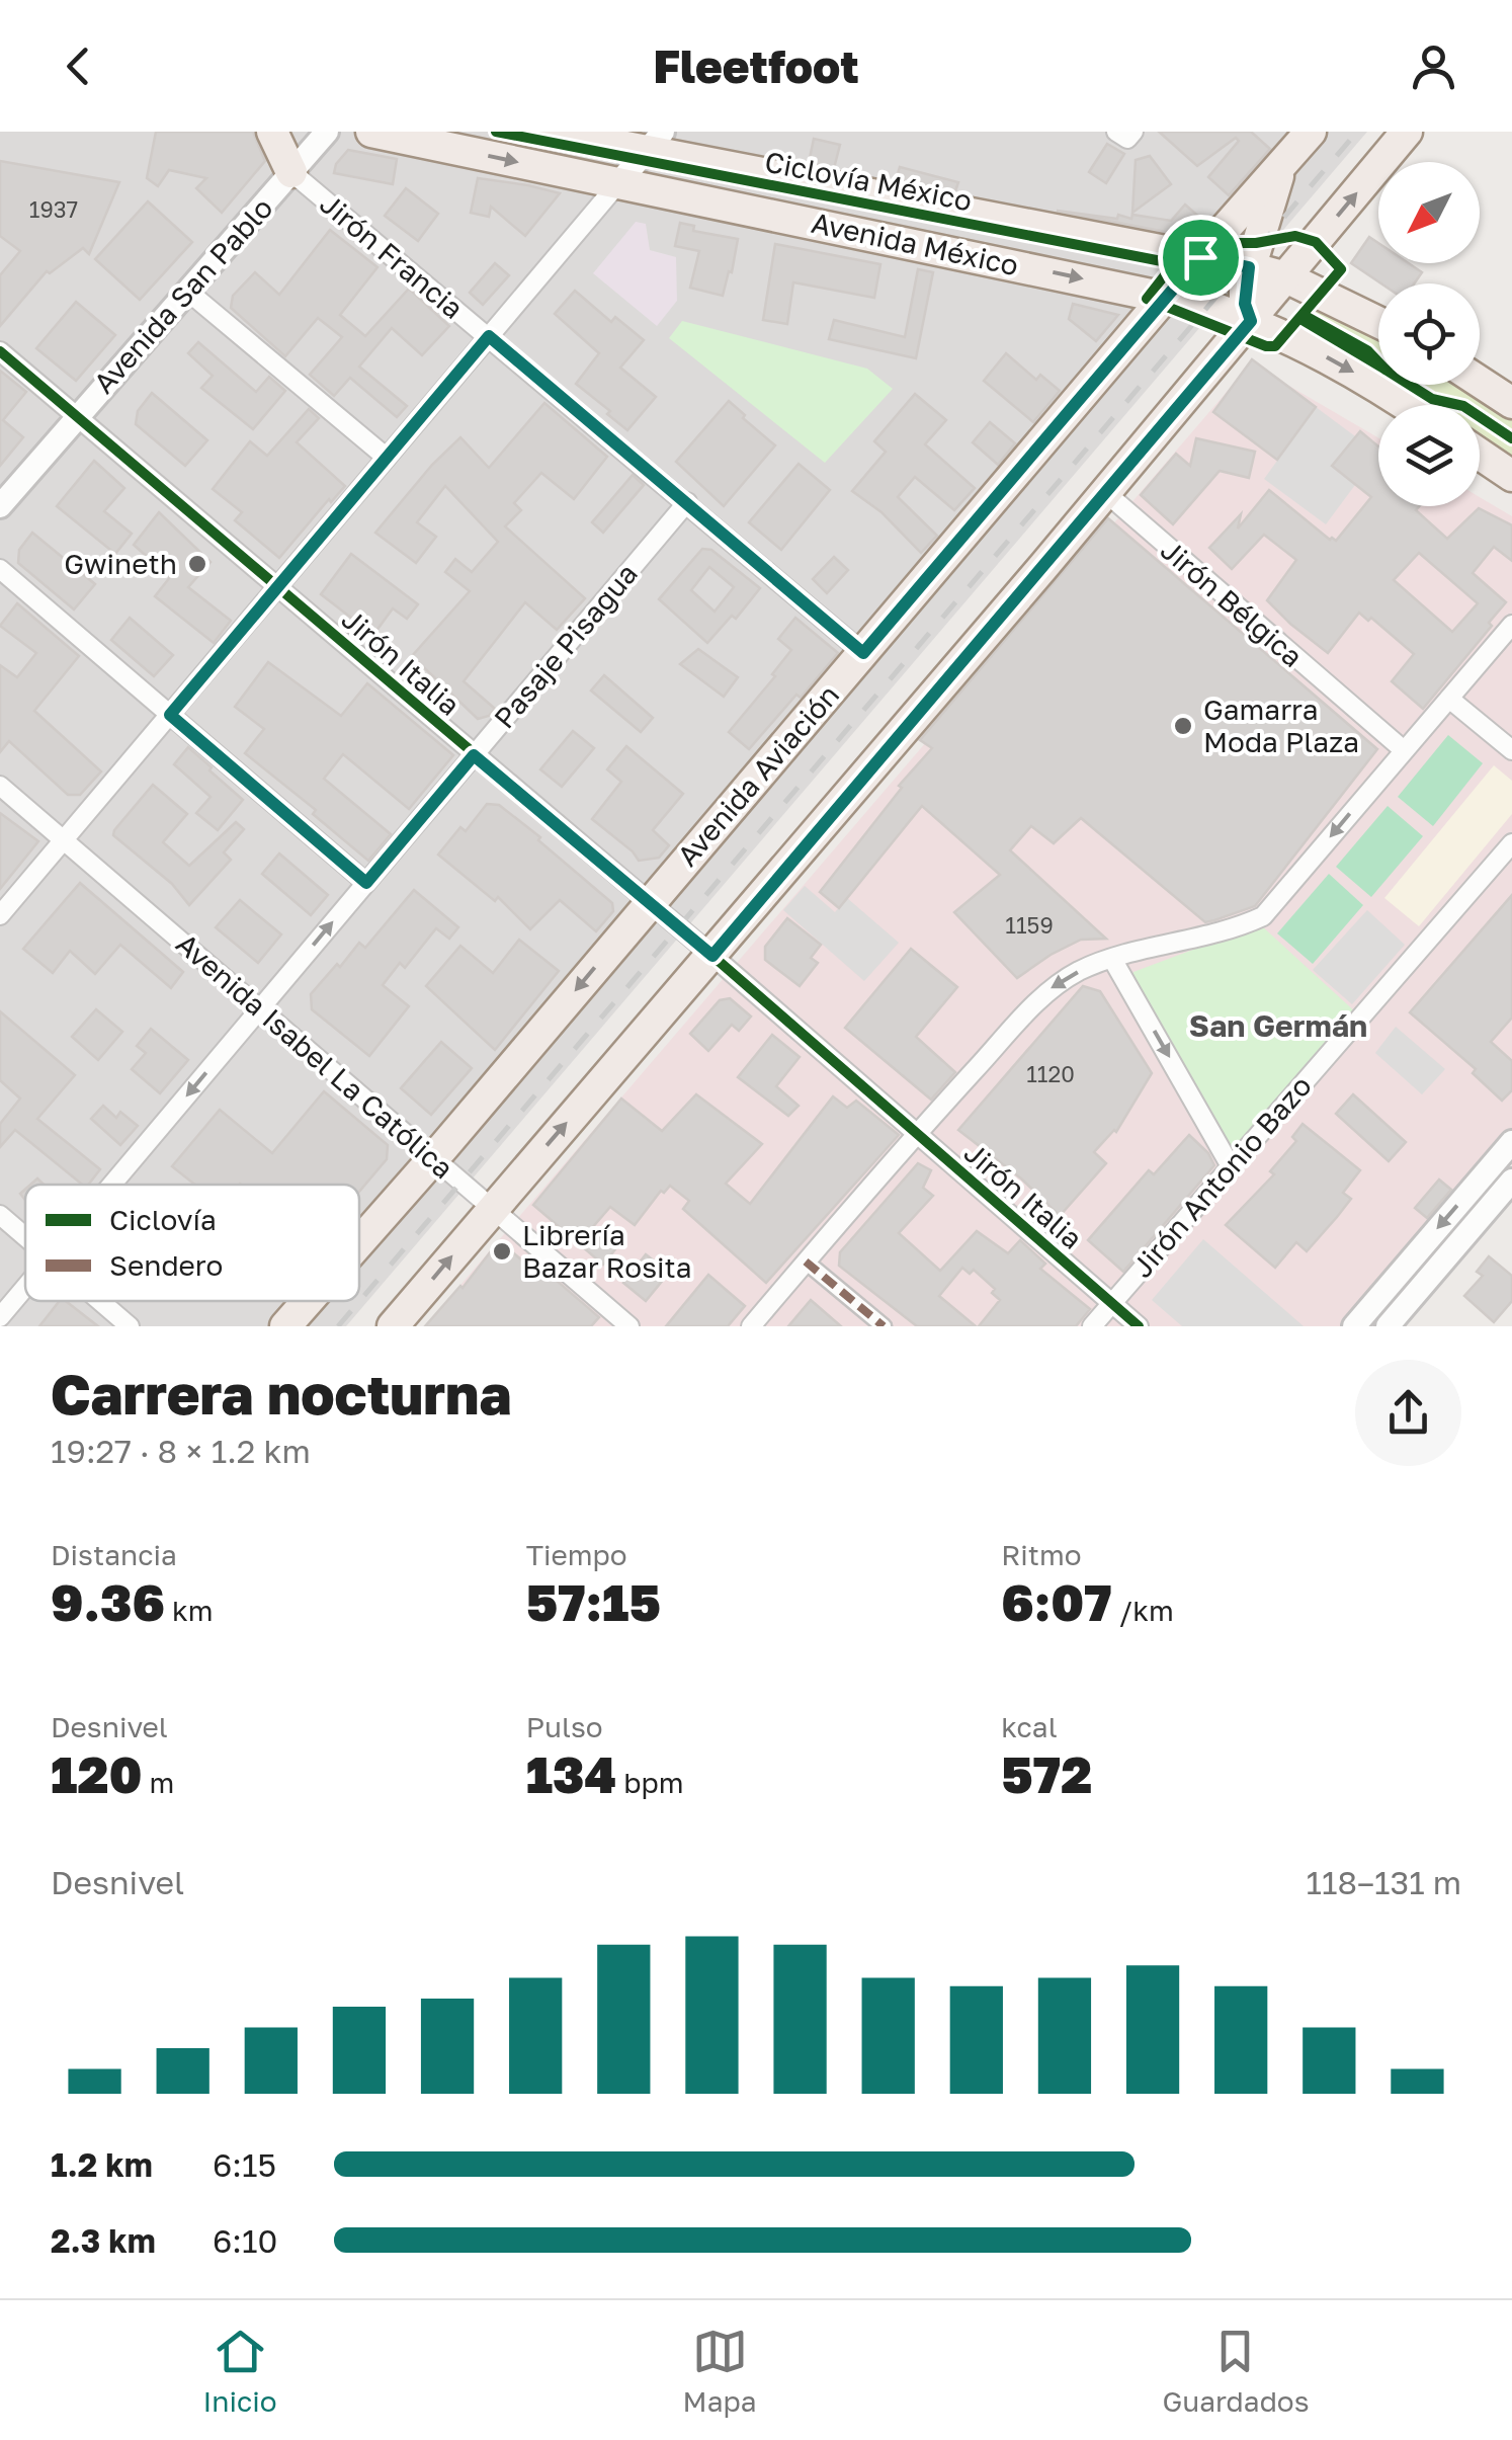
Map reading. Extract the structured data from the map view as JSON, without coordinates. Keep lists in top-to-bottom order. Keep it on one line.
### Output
{"streets":{"main road":["Avenida México","Avenida Aviación"],"street":["Jirón Francia","Avenida San Pablo","Jirón Bélgica","Pasaje Pisagua","Jirón Italia","Avenida Isabel La Católica","Jirón Antonio Bazo"],"cycle path":["Ciclovía México"]},"crossings":[["Avenida México","Avenida Aviación"],["Jirón Francia","Avenida San Pablo"],["Jirón Francia","Pasaje Pisagua"],["Jirón Francia","Avenida Aviación"],["Avenida San Pablo","Jirón Italia"],["Pasaje Pisagua","Jirón Italia"],["Pasaje Pisagua","Avenida Isabel La Católica"],["Jirón Italia","Avenida Aviación"],["Jirón Italia","Jirón Antonio Bazo"],["Avenida Aviación","Avenida Isabel La Católica"]],"districts":["San Germán"],"places":["Gwineth","Gamarra Moda Plaza","Librería Bazar Rosita"],"house_numbers":["1937","1159","1120"],"legend":["Ciclovía","Sendero"],"north":"bottom left","page":{"header":"Fleetfoot","heading":["Carrera nocturna","19:27 · 8 × 1.2 km"],"stats":[["Distancia","9.36 km"],["Tiempo","57:15"],["Ritmo","6:07 /km"],["Desnivel","120 m"],["Pulso","134 bpm"],["kcal","572"]],"chart":["Desnivel","118–131 m"],"list":[{"name":"1.2 km","note":"6:15"},{"name":"2.3 km","note":"6:10"}],"tabs":["Inicio","Mapa","Guardados"]}}
